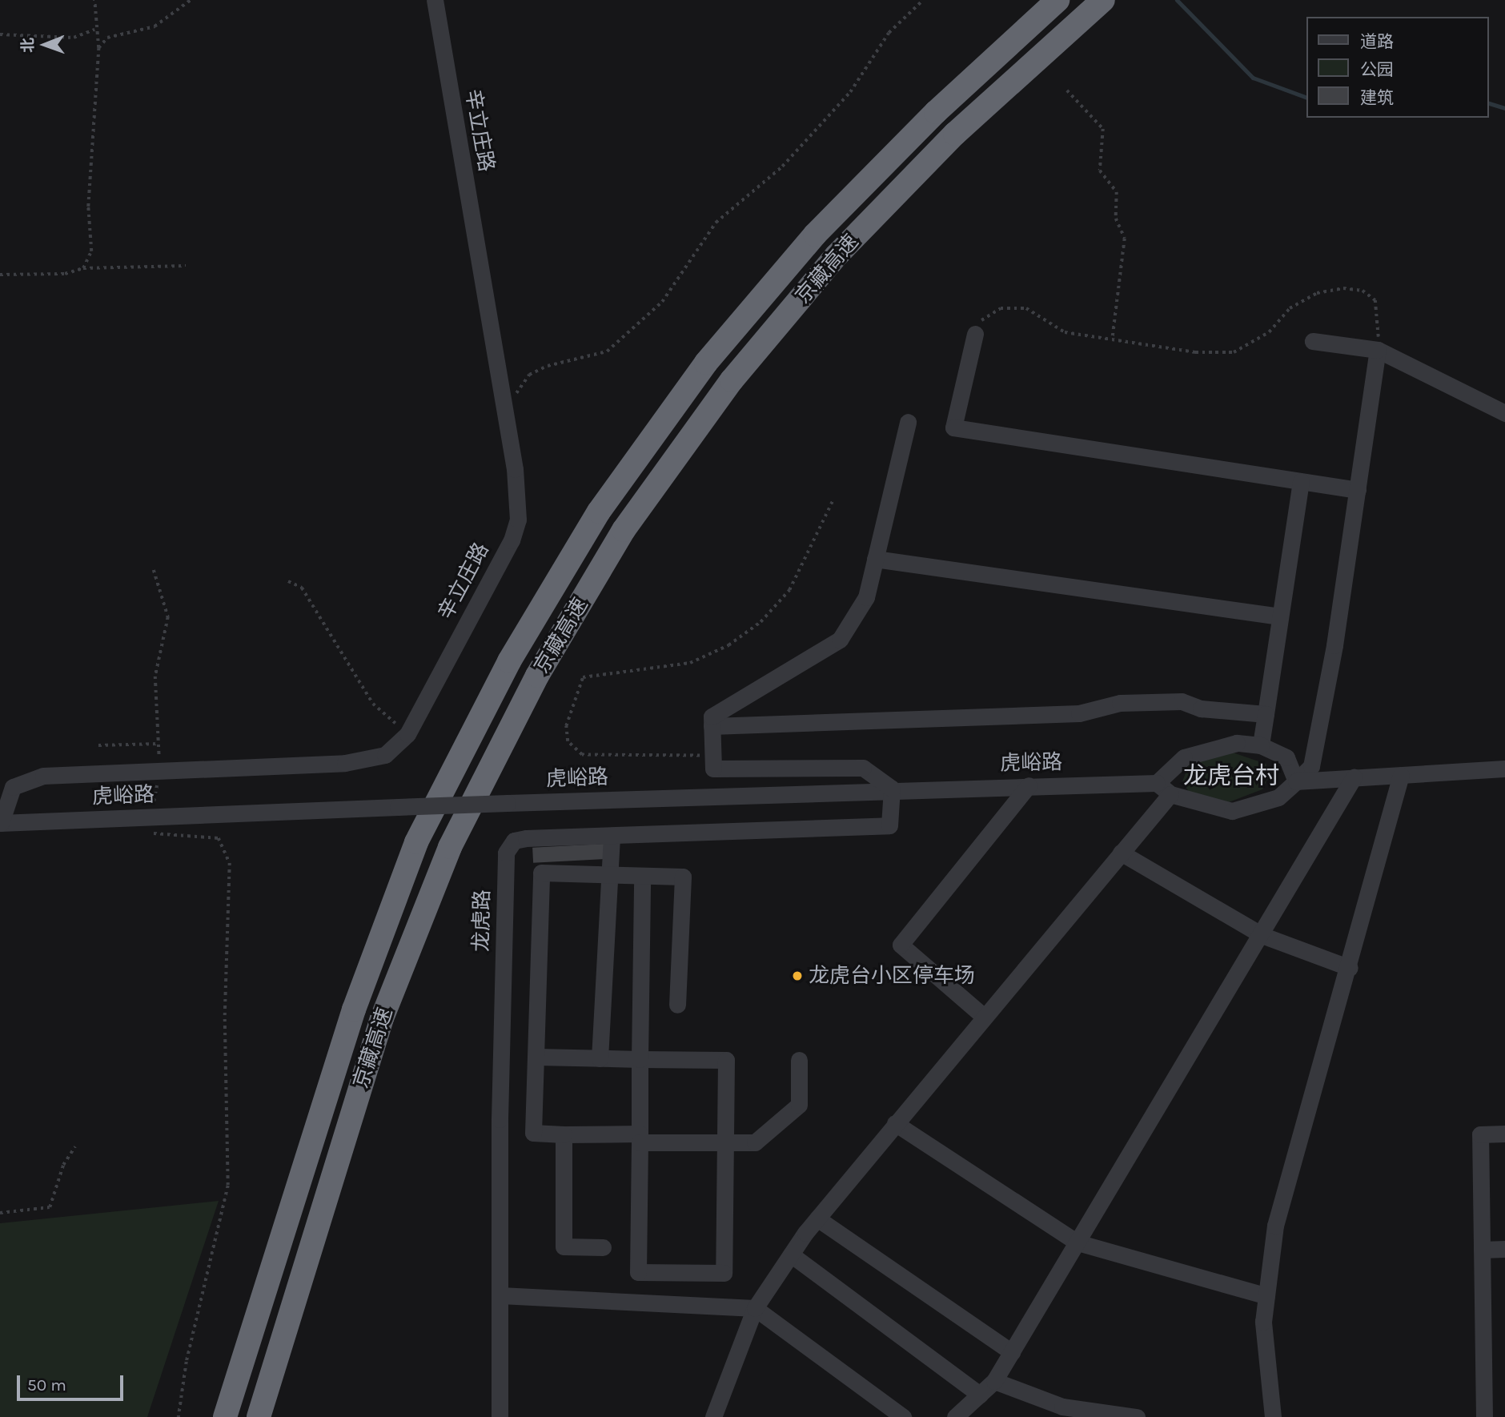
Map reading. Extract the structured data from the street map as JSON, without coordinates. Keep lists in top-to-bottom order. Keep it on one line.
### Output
{"streets":{"highway":["京藏高速"],"street":["辛立庄路","虎峪路","龙虎路"]},"crossings":[["辛立庄路","虎峪路"],["虎峪路","龙虎路"]],"districts":["龙虎台村"],"places":["龙虎台小区停车场"],"legend":["道路","公园","建筑"],"scale_bar":"50 m","north":"left"}
